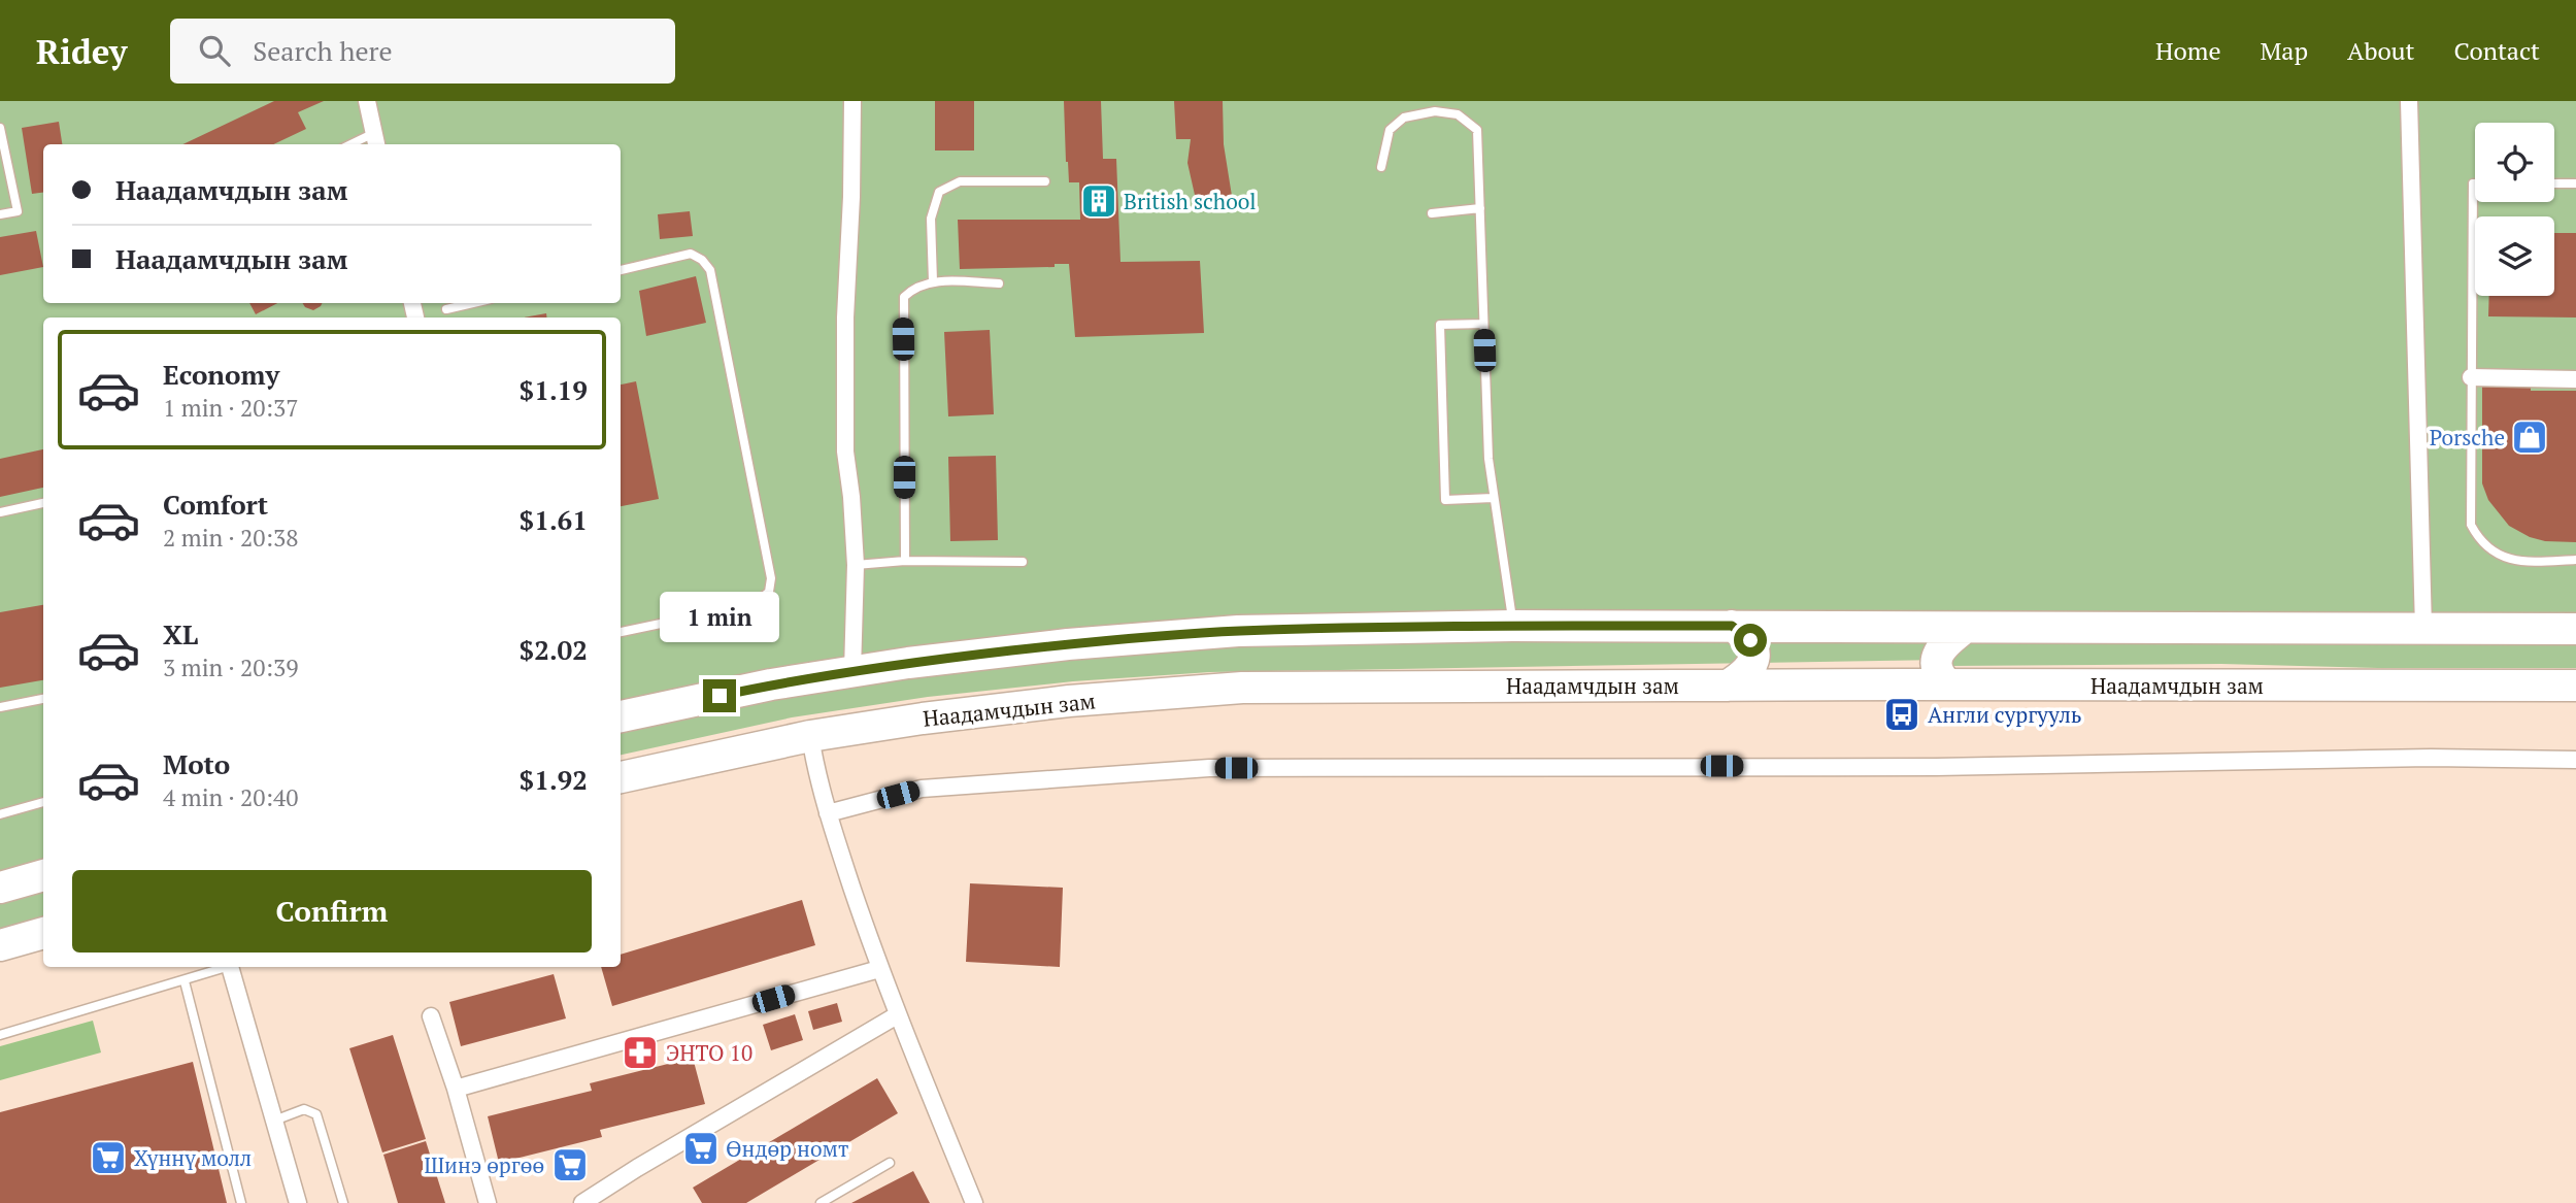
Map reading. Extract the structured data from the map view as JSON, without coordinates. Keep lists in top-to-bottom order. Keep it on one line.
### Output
{"streets":{"highway":["Наадамчдын зам"]},"places":{"building":["British school"],"shop":["Porsche"],"bus stop":["Англи сургууль"],"pharmacy":["ЭНТО 10"],"supermarket":["Өндөр номт","Хүннү молл","Шинэ өргөө"]},"page":{"header":"Ridey","search":"Search here","nav":["Home","Map","About","Contact"],"banner":["Наадамчдын зам","Наадамчдын зам"],"list":[{"name":"Economy","note":"1 min · 20:37","value":"$1.19"},{"name":"Comfort","note":"2 min · 20:38","value":"$1.61"},{"name":"XL","note":"3 min · 20:39","value":"$2.02"},{"name":"Moto","note":"4 min · 20:40","value":"$1.92"}],"bubble":"1 min","buttons":"Confirm"}}
